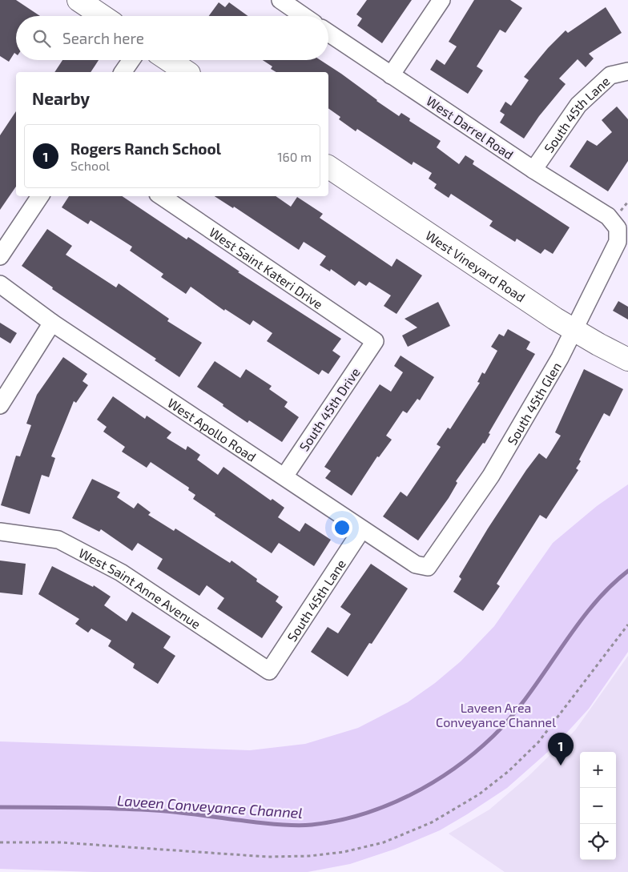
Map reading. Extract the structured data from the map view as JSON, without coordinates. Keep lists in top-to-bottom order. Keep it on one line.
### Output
{"streets":{"street":["South 45th Lane","West Darrel Road","West Vineyard Road","West Saint Kateri Drive","South 45th Glen","South 45th Drive","West Apollo Road","West Saint Anne Avenue"]},"crossings":[["South 45th Lane","West Darrel Road"],["South 45th Lane","West Apollo Road"],["South 45th Lane","West Saint Anne Avenue"],["West Darrel Road","South 45th Glen"],["West Vineyard Road","South 45th Glen"],["West Saint Kateri Drive","South 45th Drive"],["South 45th Glen","West Apollo Road"],["South 45th Drive","West Apollo Road"]],"water":["Laveen Conveyance Channel"],"parks":["Laveen Area Conveyance Channel"],"page":{"search":"Search here","heading":"Nearby","list":[{"mark":"1","name":"Rogers Ranch School","note":"School","value":"160 m"}],"pins":"1","map_buttons":["+","−"]}}
